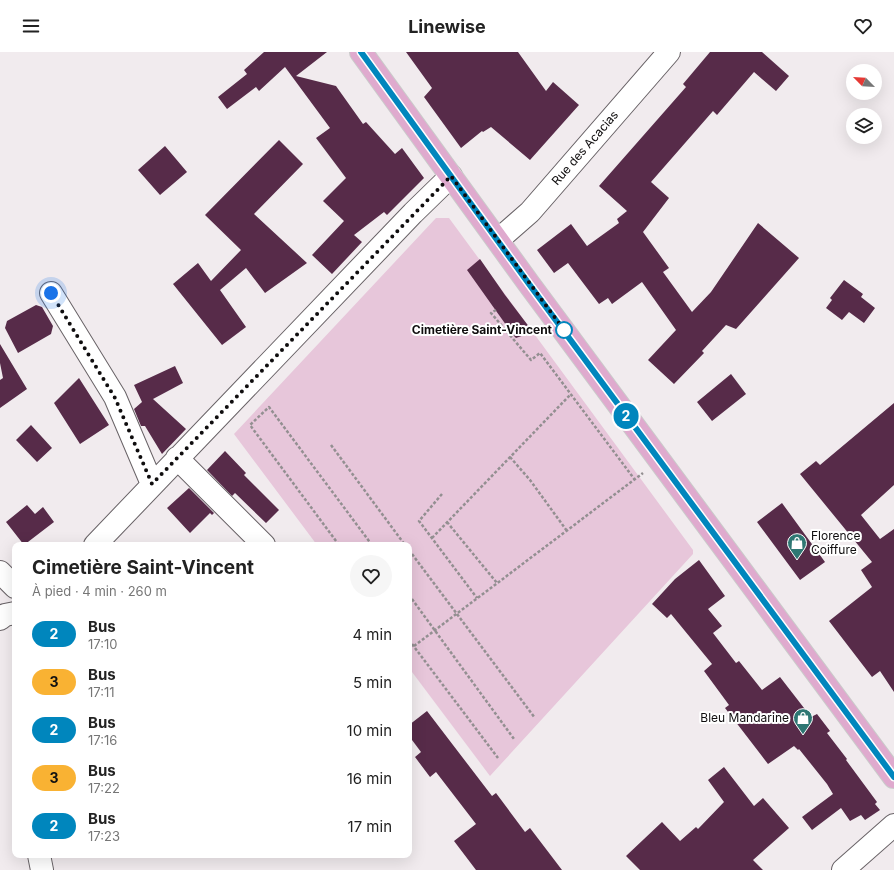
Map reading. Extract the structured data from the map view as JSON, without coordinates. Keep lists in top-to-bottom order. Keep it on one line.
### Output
{"streets":{"street":["Rue des Acacias"]},"places":{"other":["Cimetière Saint-Vincent"],"shop":["Florence Coiffure","Bleu Mandarine"]},"lines":["bus line 2"],"north":"top left","page":{"header":"Linewise","on_map":"2","heading":["Cimetière Saint-Vincent","À pied · 4 min · 260 m"],"list":[{"mark":"2","name":"Bus","note":"17:10","value":"4 min"},{"mark":"3","name":"Bus","note":"17:11","value":"5 min"},{"mark":"2","name":"Bus","note":"17:16","value":"10 min"},{"mark":"3","name":"Bus","note":"17:22","value":"16 min"},{"mark":"2","name":"Bus","note":"17:23","value":"17 min"}]}}
